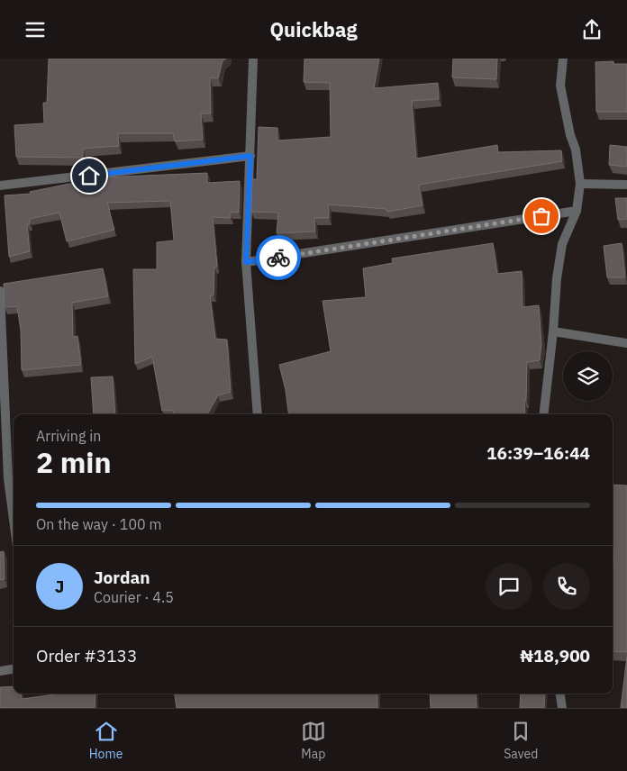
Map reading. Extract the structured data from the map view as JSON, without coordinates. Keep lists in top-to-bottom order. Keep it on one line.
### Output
{"page":{"header":"Quickbag","heading":["2 min","Arriving in","16:39–16:44"],"panel":["Jordan","Courier · 4.5","Order #3133","₦18,900"],"bar":"On the way · 100 m","round":"J","tabs":["Home","Map","Saved"]}}
